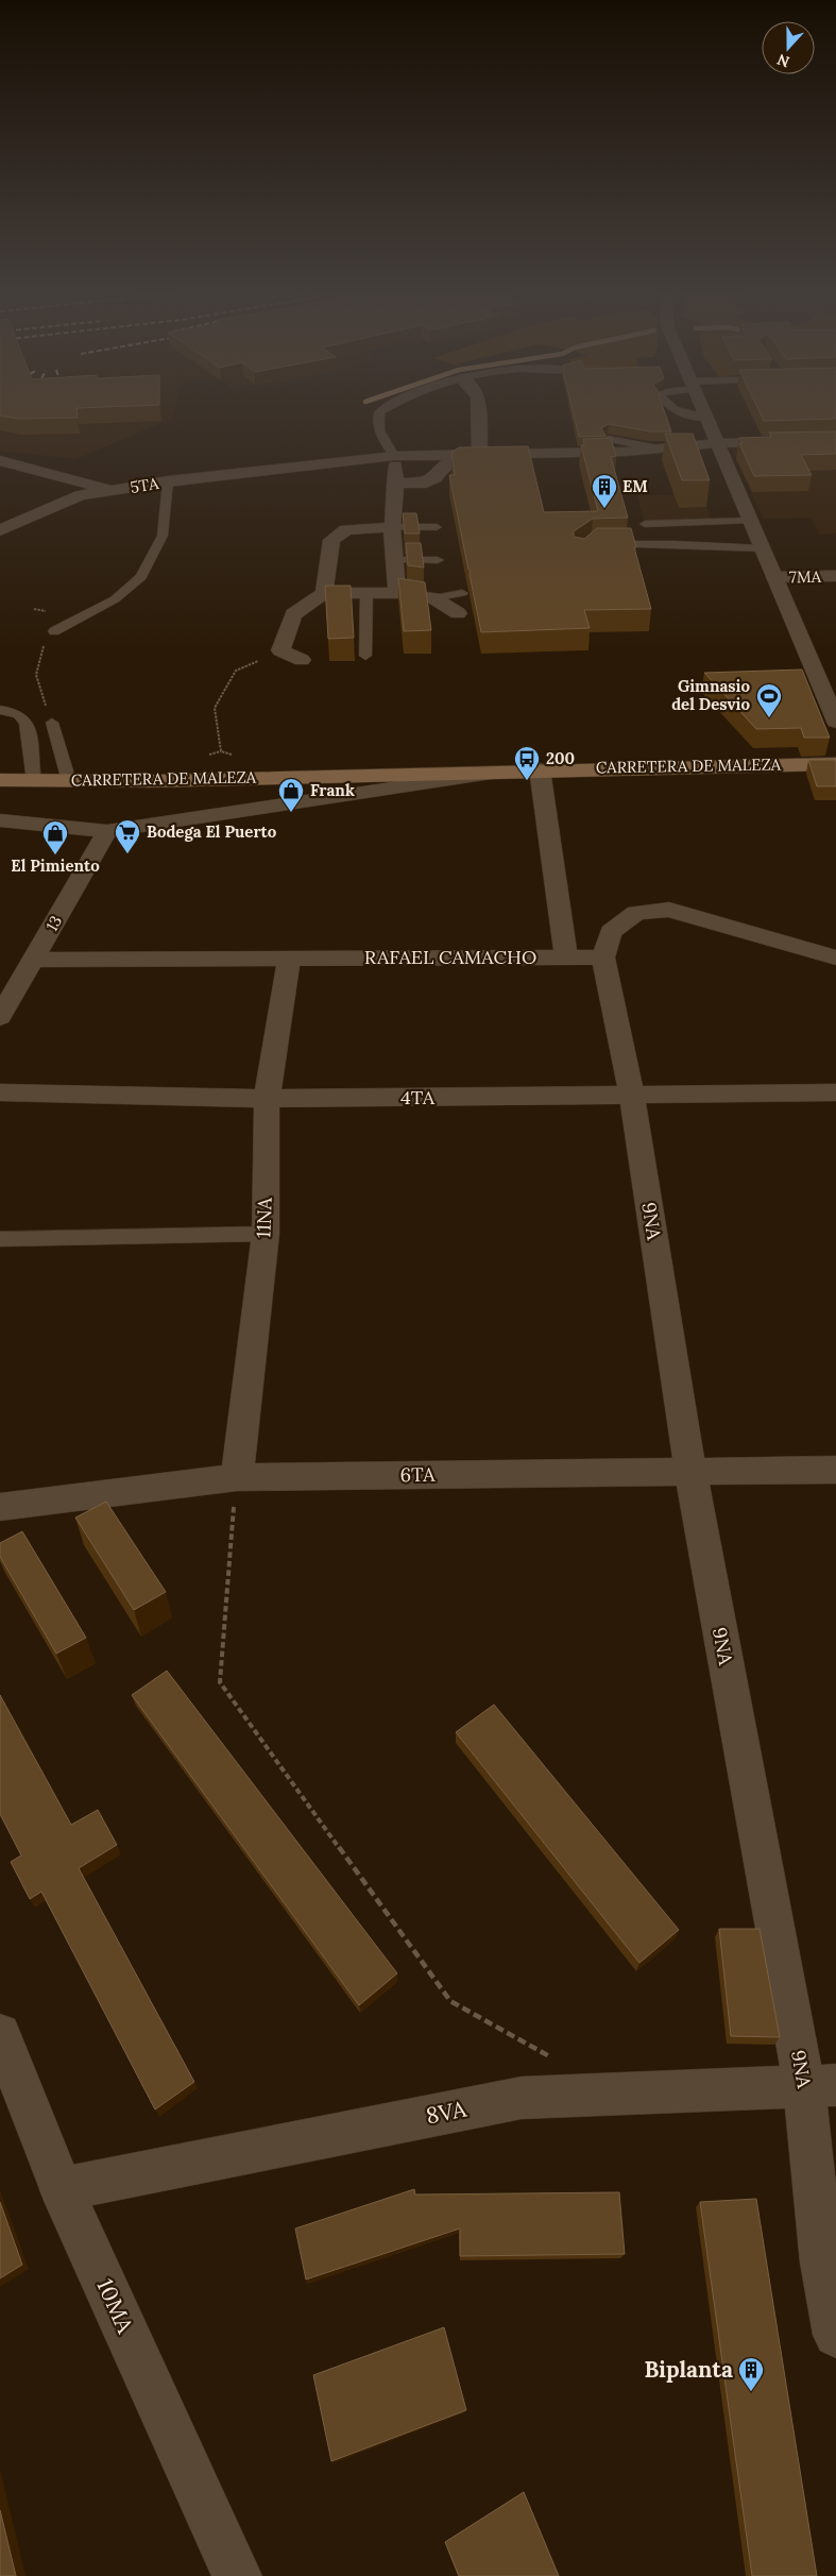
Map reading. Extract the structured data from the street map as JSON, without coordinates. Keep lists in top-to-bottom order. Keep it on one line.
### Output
{"streets":{"main road":["CARRETERA DE MALEZA"],"street":["5TA","7MA","13","RAFAEL CAMACHO","4TA","11NA","9NA","6TA","8VA","10MA"]},"crossings":[["13","RAFAEL CAMACHO"],["RAFAEL CAMACHO","11NA"],["RAFAEL CAMACHO","9NA"],["4TA","11NA"],["4TA","9NA"],["11NA","6TA"],["9NA","6TA"],["9NA","8VA"],["8VA","10MA"]],"places":{"building":["EM","Biplanta"],"sports":["Gimnasio del Desvio"],"bus stop":["200"],"shop":["Frank","El Pimiento"],"supermarket":["Bodega El Puerto"]},"north":"bottom"}
